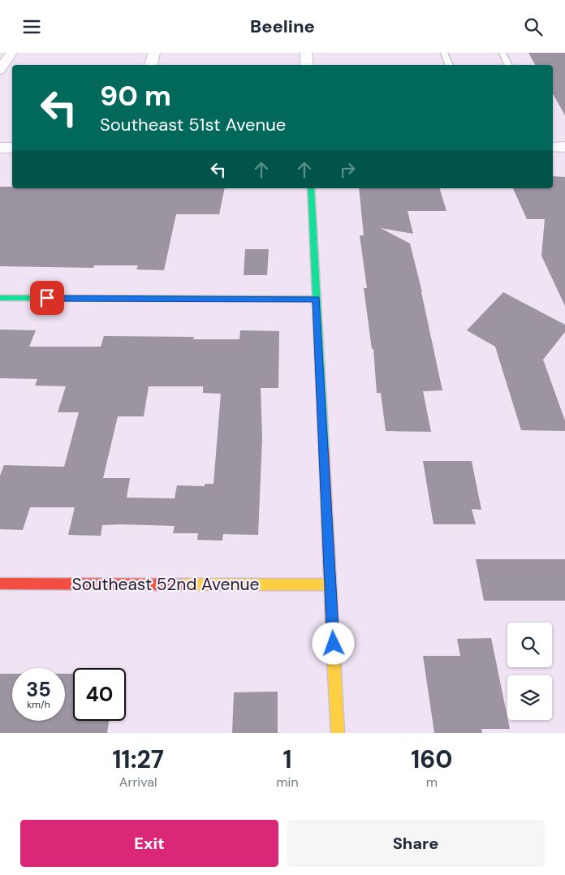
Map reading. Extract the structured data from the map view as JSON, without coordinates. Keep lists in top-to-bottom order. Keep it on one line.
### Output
{"streets":{"street":["Southeast 52nd Avenue"]},"page":{"header":"Beeline","turn":["90 m","Southeast 51st Avenue"],"speed":"35 km/h","limit":"40","eta":["11:27","Arrival","1","min","160","m"],"buttons":["Exit","Share"]}}
